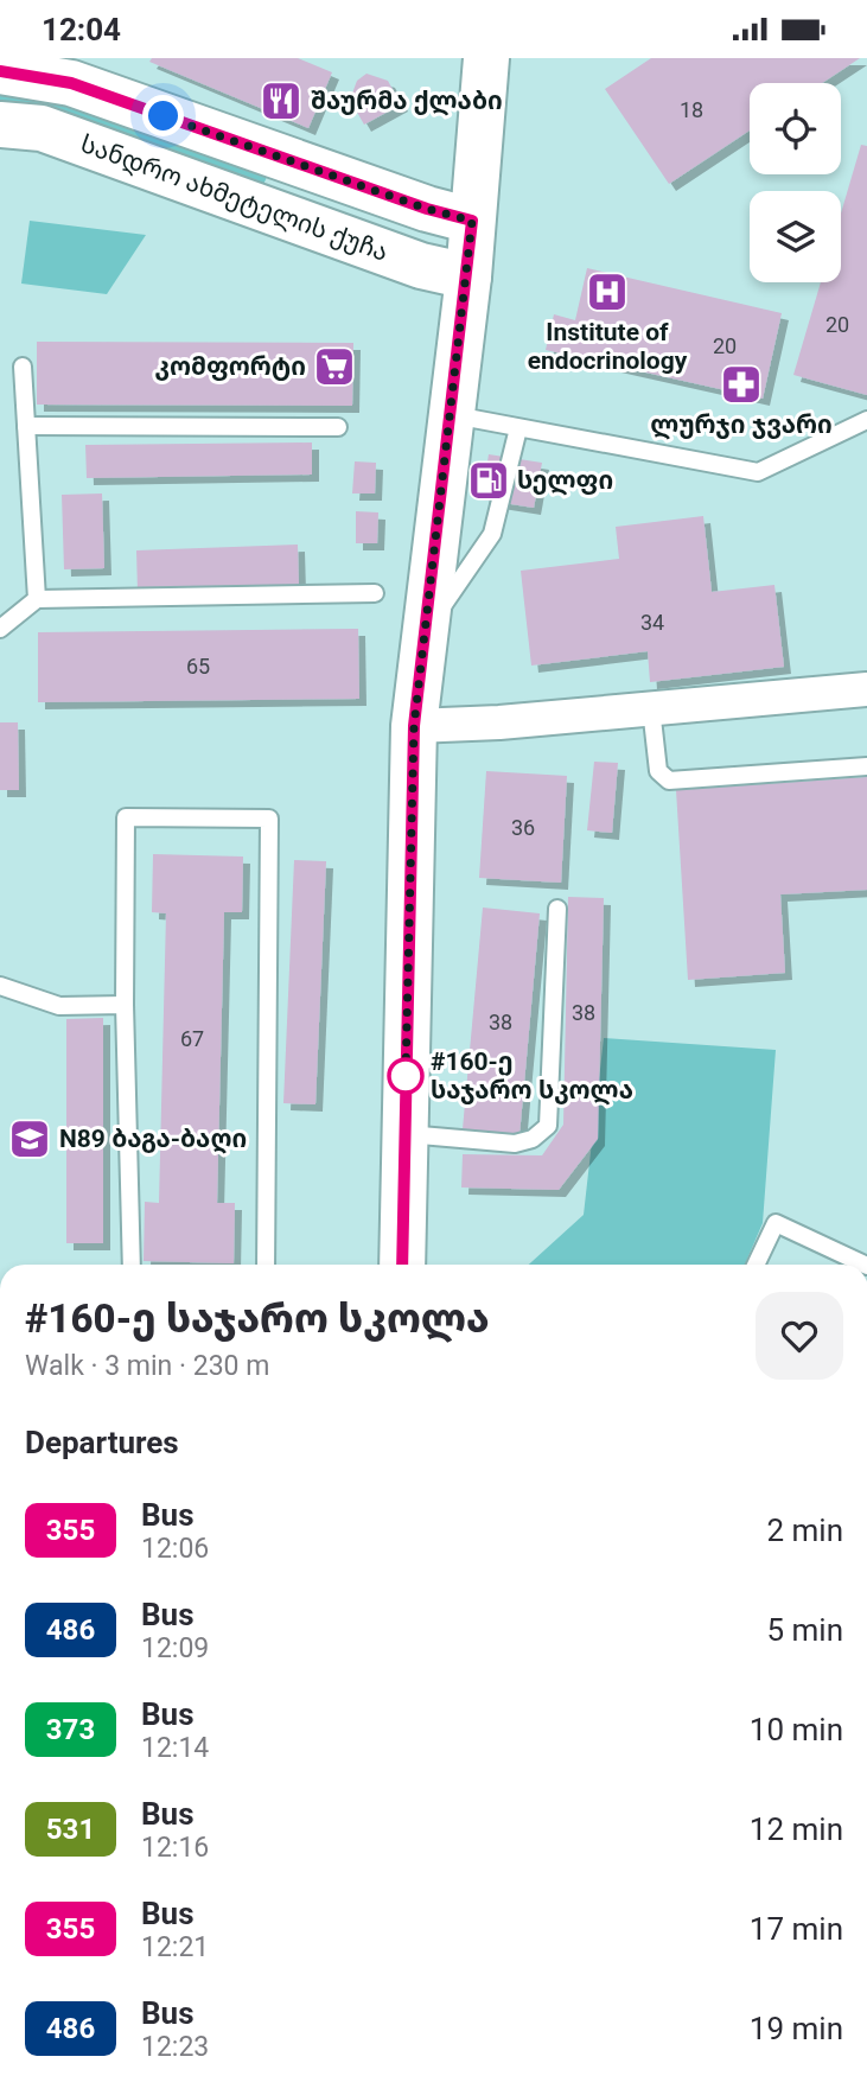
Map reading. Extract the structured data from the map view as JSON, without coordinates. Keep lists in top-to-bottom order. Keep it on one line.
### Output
{"streets":{"main road":["სანდრო ახმეტელის ქუჩა"]},"places":{"restaurant":["შაურმა ქლაბი"],"hospital":["Institute of endocrinology"],"supermarket":["კომფორტი"],"pharmacy":["ლურჯი ჯვარი"],"fuel station":["სელფი"],"other":["#160-ე საჯარო სკოლა"],"school or university":["N89 ბაგა-ბაღი"]},"lines":["bus line 355"],"house_numbers":["18","20","20","34","65","36","38","38","67"],"page":{"status":"12:04","heading":[["#160-ე საჯარო სკოლა","Walk · 3 min · 230 m"],"Departures"],"list":[{"mark":"355","name":"Bus","note":"12:06","value":"2 min"},{"mark":"486","name":"Bus","note":"12:09","value":"5 min"},{"mark":"373","name":"Bus","note":"12:14","value":"10 min"},{"mark":"531","name":"Bus","note":"12:16","value":"12 min"},{"mark":"355","name":"Bus","note":"12:21","value":"17 min"},{"mark":"486","name":"Bus","note":"12:23","value":"19 min"}]}}
